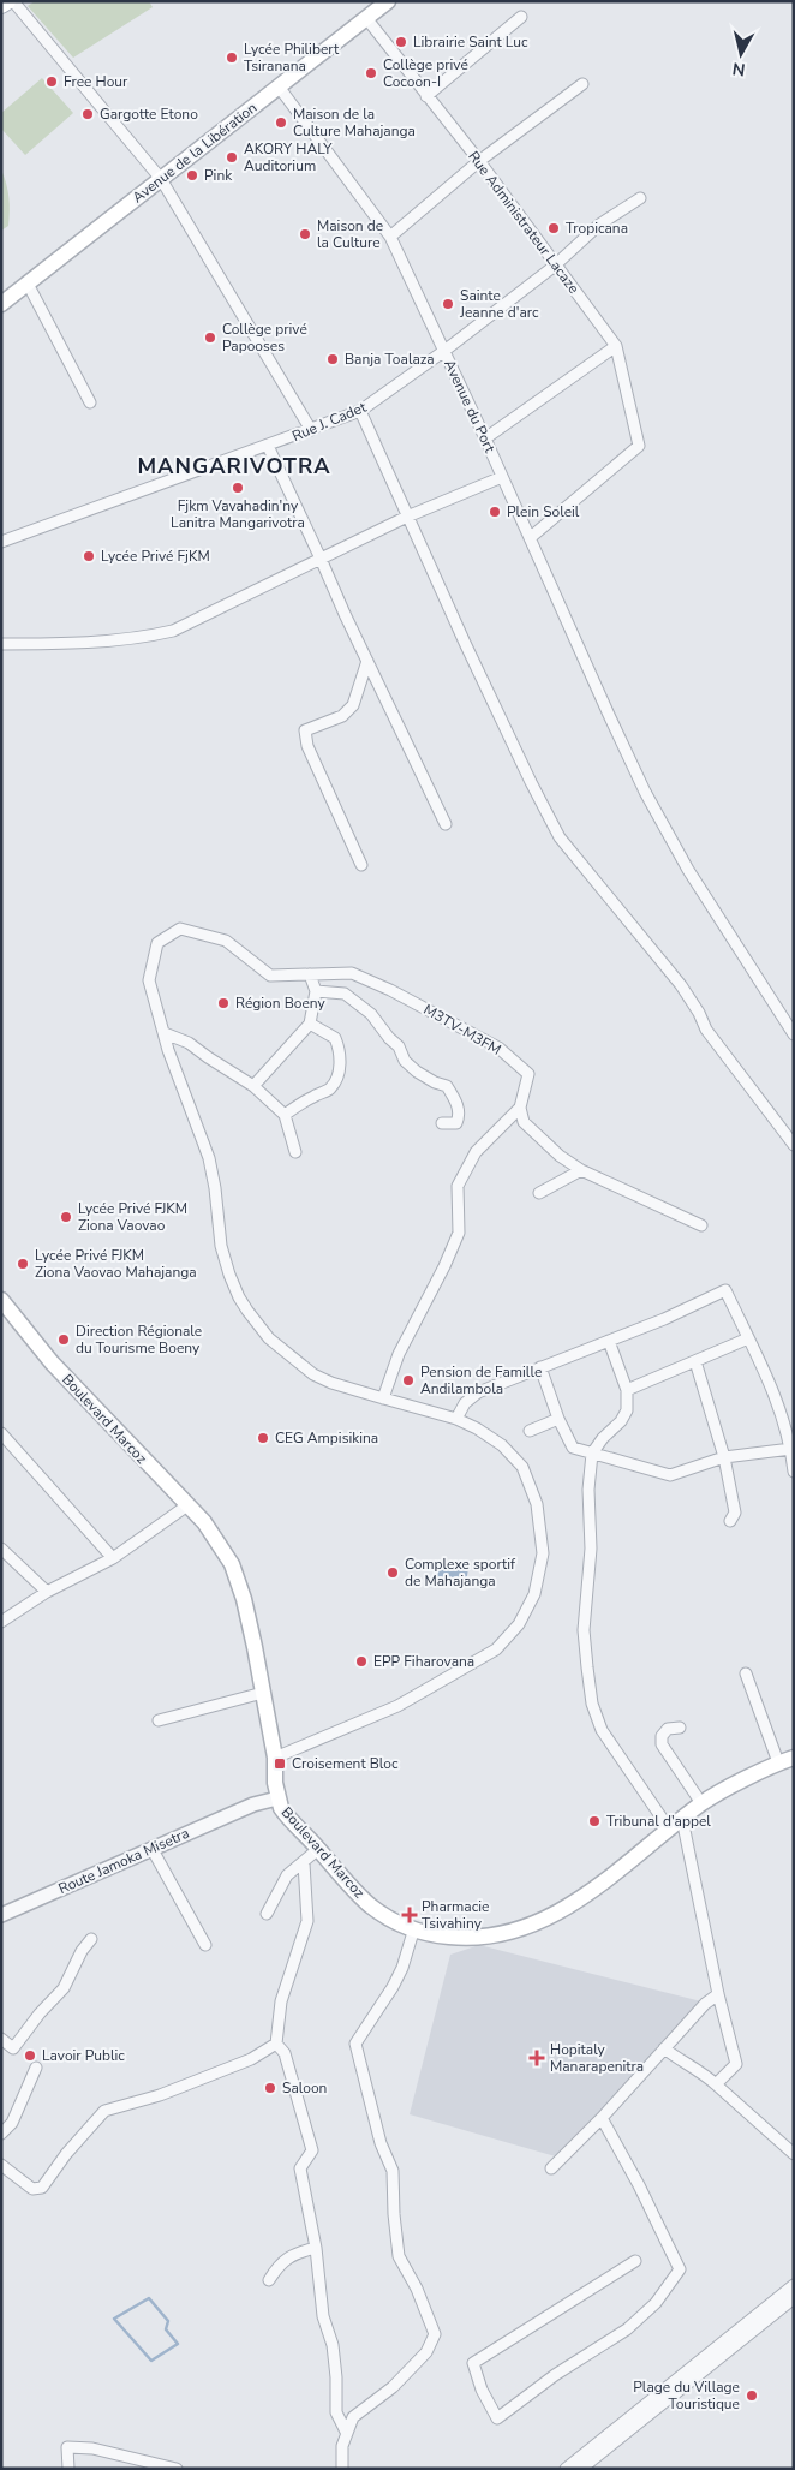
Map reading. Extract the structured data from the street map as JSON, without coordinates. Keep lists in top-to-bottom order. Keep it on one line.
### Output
{"streets":{"main road":["Avenue de la Libération","Boulevard Marcoz"],"street":["Rue Administrateur Lacaze","Avenue du Port","Rue J. Cadet","M3TV-M3FM","Route Jamoka Misetra"]},"crossings":[["Avenue de la Libération","Rue Administrateur Lacaze"],["Avenue de la Libération","Avenue du Port"],["Rue Administrateur Lacaze","Avenue du Port"],["Rue Administrateur Lacaze","Rue J. Cadet"],["Avenue du Port","Rue J. Cadet"],["Boulevard Marcoz","Route Jamoka Misetra"]],"districts":["MANGARIVOTRA"],"places":{"other":["Librairie Saint Luc","Lycée Philibert Tsiranana","Collège privé Cocoon-I","Free Hour","Gargotte Etono","Maison de la Culture Mahajanga","AKORY HALY Auditorium","Pink","Tropicana","Maison de la Culture","Sainte Jeanne d'arc","Collège privé Papooses","Banja Toalaza","Fjkm Vavahadin'ny Lanitra Mangarivotra","Plein Soleil","Lycée Privé FjKM","Région Boeny","Lycée Privé FJKM Ziona Vaovao","Lycée Privé FJKM Ziona Vaovao Mahajanga","Direction Régionale du Tourisme Boeny","Pension de Famille Andilambola","CEG Ampisikina","Complexe sportif de Mahajanga","EPP Fiharovana","Tribunal d'appel","Lavoir Public","Saloon","Plage du Village Touristique"],"transit":["Croisement Bloc"],"health":["Pharmacie Tsivahiny","Hopitaly Manarapenitra"]},"north":"bottom"}
